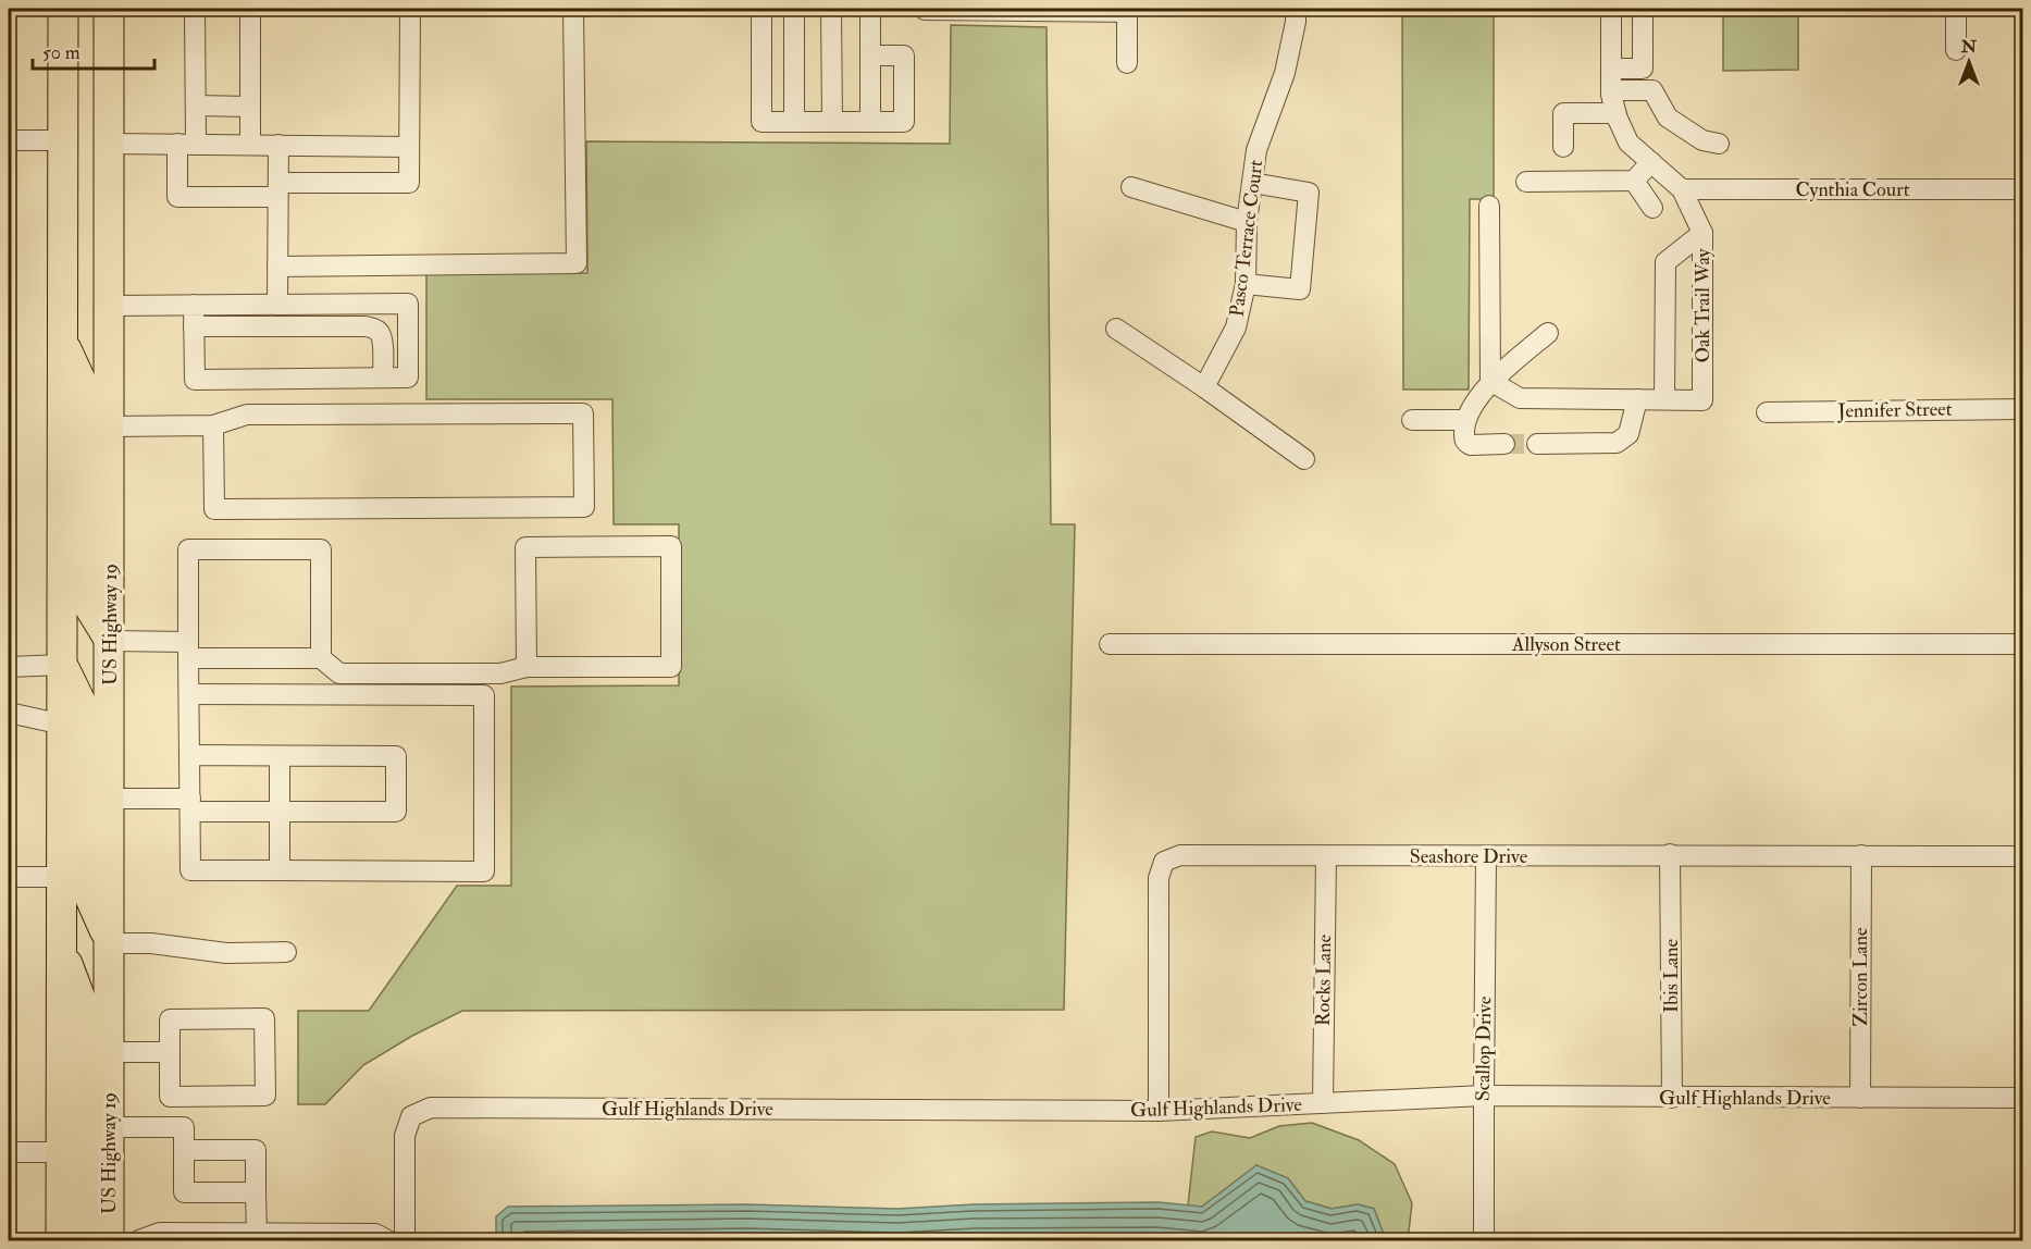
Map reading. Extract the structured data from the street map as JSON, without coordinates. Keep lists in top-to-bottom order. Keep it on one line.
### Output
{"streets":{"highway":["US Highway 19"],"street":["Cynthia Court","Pasco Terrace Court","Oak Trail Way","Jennifer Street","Allyson Street","Seashore Drive","Ibis Lane","Zircon Lane","Rocks Lane","Scallop Drive","Gulf Highlands Drive"]},"crossings":[["Cynthia Court","Oak Trail Way"],["Seashore Drive","Ibis Lane"],["Seashore Drive","Zircon Lane"],["Seashore Drive","Rocks Lane"],["Seashore Drive","Scallop Drive"],["Seashore Drive","Gulf Highlands Drive"],["Ibis Lane","Gulf Highlands Drive"],["Zircon Lane","Gulf Highlands Drive"],["Rocks Lane","Gulf Highlands Drive"],["Scallop Drive","Gulf Highlands Drive"]],"scale_bar":"50 m","north":"top"}
